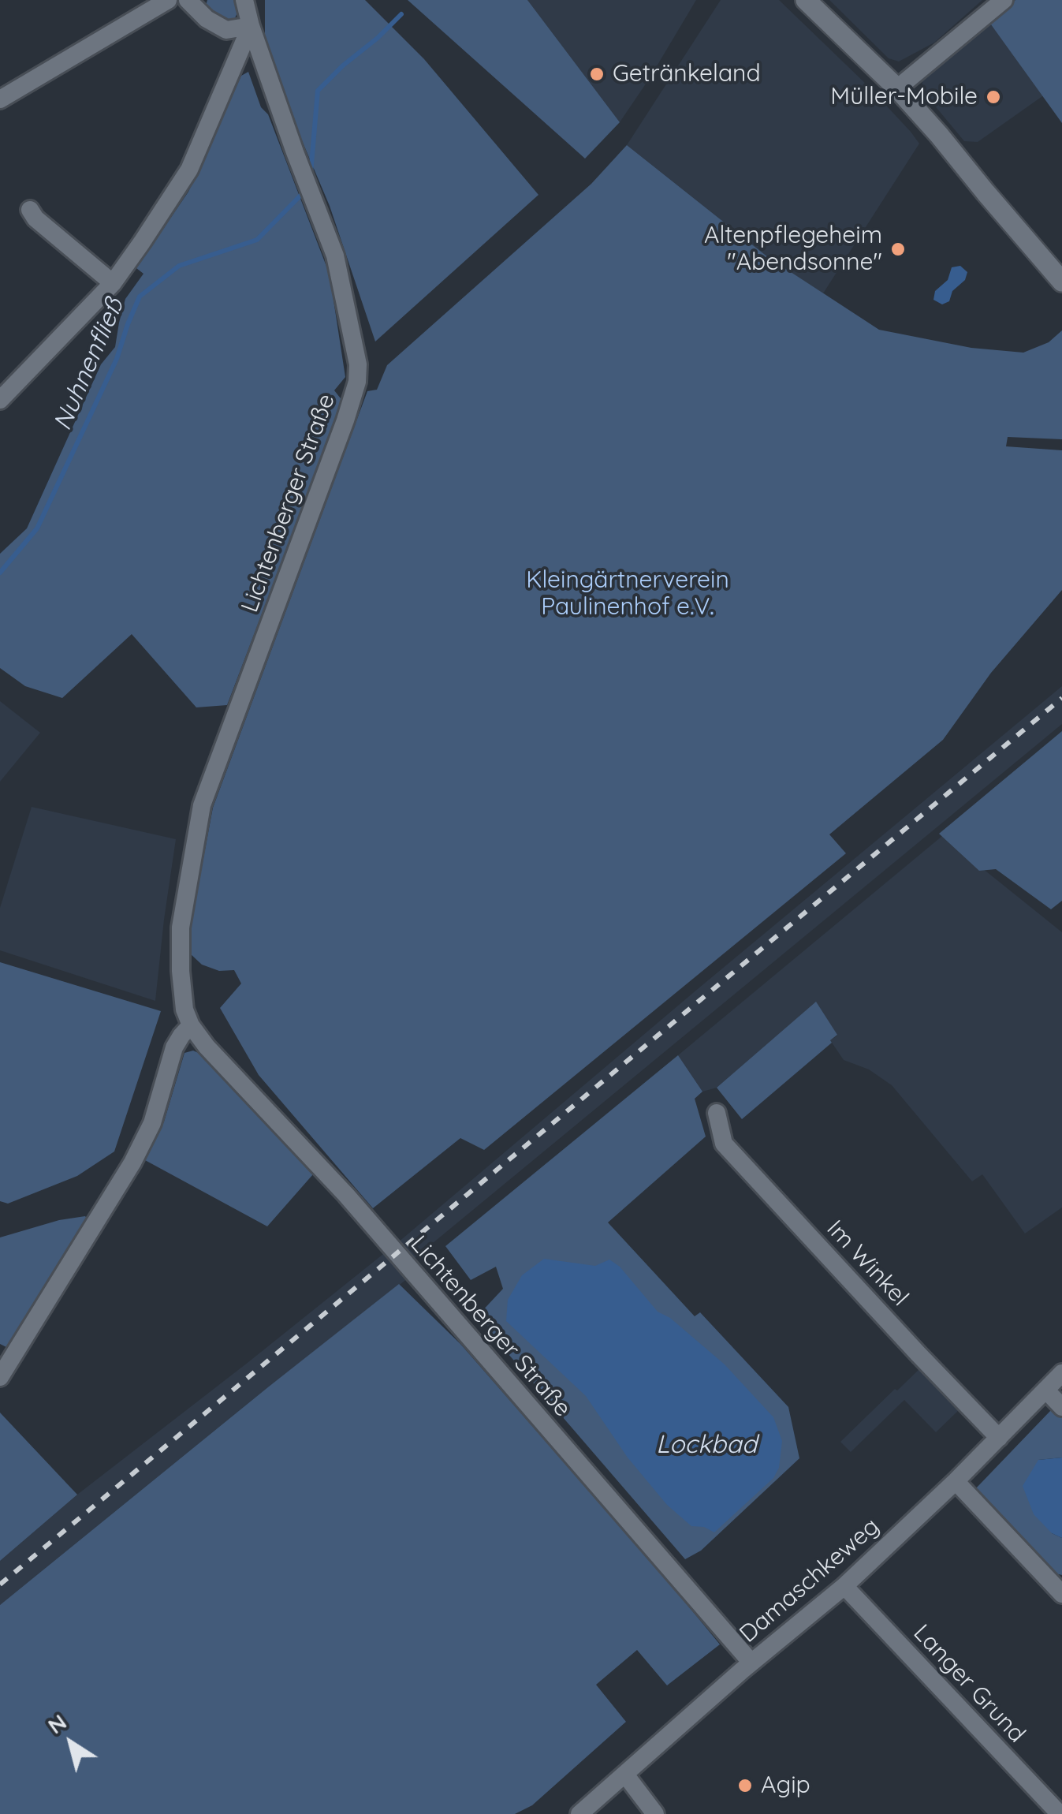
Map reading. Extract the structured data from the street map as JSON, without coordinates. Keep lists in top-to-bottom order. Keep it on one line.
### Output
{"streets":{"street":["Lichtenberger Straße","Im Winkel","Damaschkeweg","Langer Grund"]},"crossings":[["Lichtenberger Straße","Damaschkeweg"],["Im Winkel","Damaschkeweg"],["Damaschkeweg","Langer Grund"]],"water":["Nuhnenfließ","Lockbad"],"parks":["Kleingärtnerverein Paulinenhof e.V."],"places":["Getränkeland","Müller-Mobile","Altenpflegeheim \"Abendsonne\"","Agip"],"north":"top left"}
